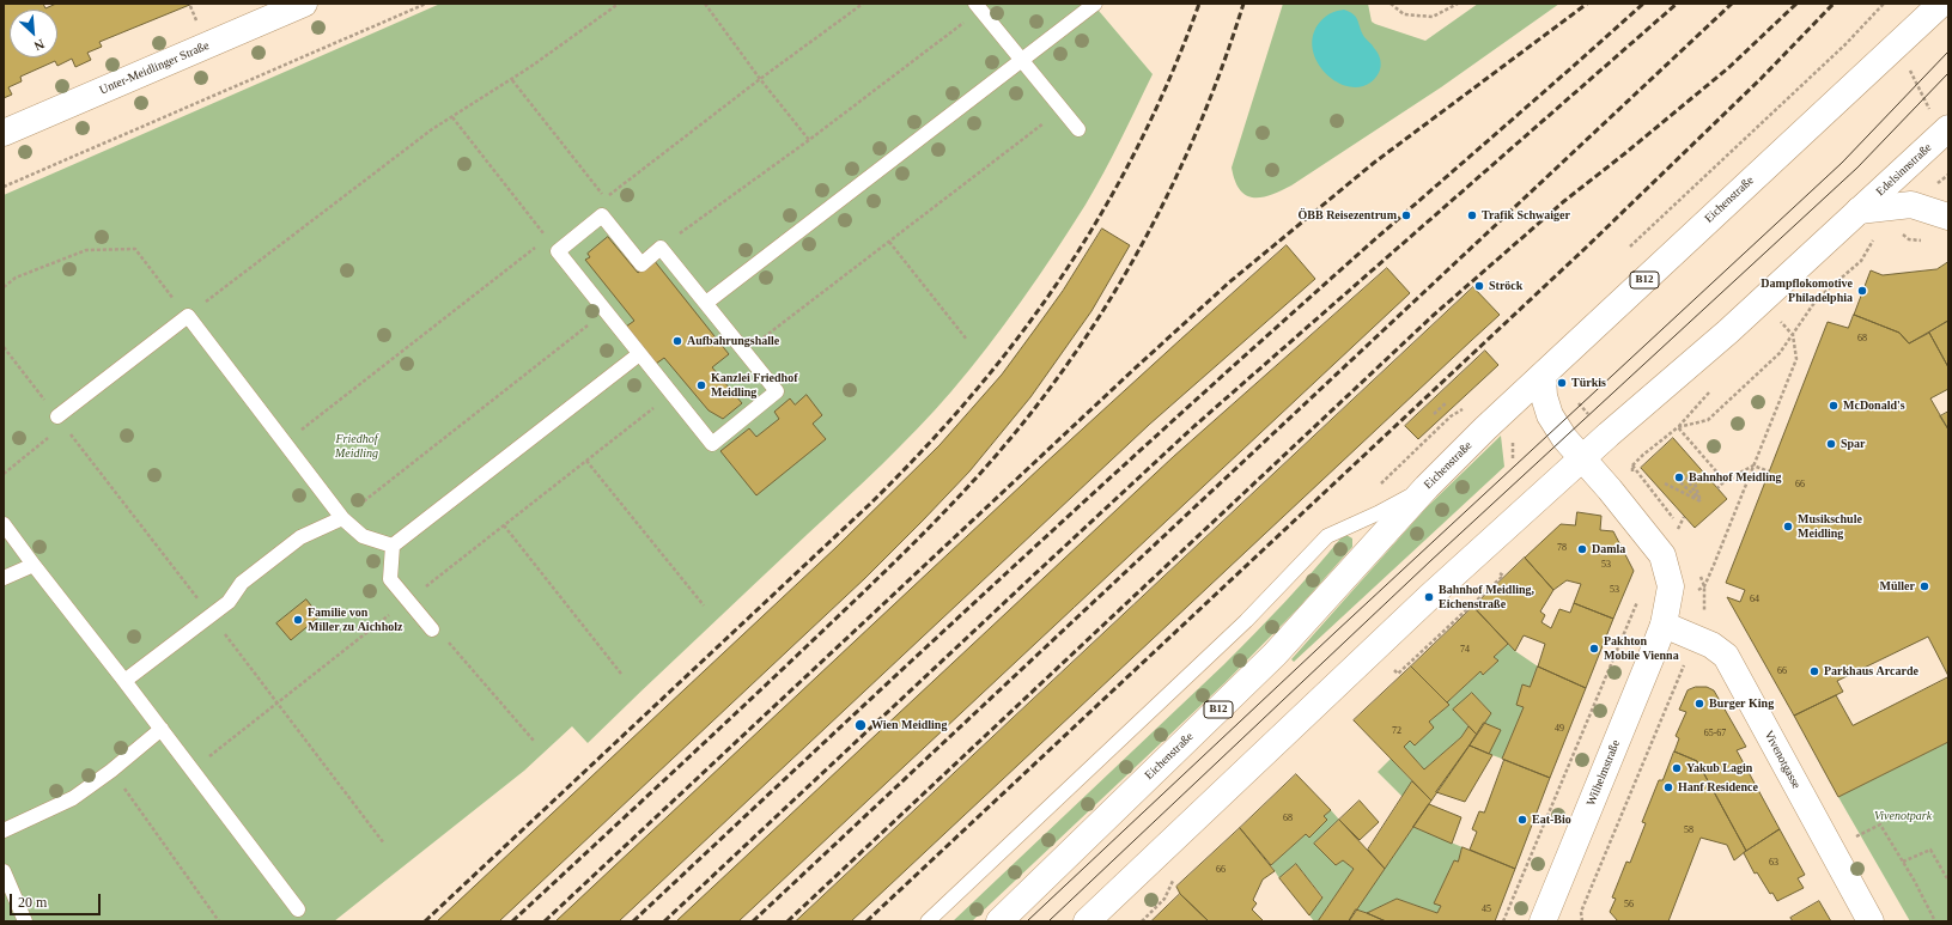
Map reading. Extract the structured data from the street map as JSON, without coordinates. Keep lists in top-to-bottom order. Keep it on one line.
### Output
{"streets":{"main road":["Unter-Meidlinger Straße","Edelsinnstraße","Eichenstraße","B12","Vivenotgasse","Wilhelmstraße"]},"crossings":[["Vivenotgasse","Wilhelmstraße"]],"parks":["Friedhof Meidling","Vivenotpark"],"places":["ÖBB Reisezentrum","Trafik Schwaiger","Ströck","Dampflokomotive Philadelphia","Aufbahrungshalle","Türkis","Kanzlei Friedhof Meidling","McDonald's","Spar","Bahnhof Meidling","Musikschule Meidling","Damla","Müller","Bahnhof Meidling, Eichenstraße","Familie von Miller zu Aichholz","Pakhton Mobile Vienna","Parkhaus Arcarde","Burger King","Wien Meidling","Yakub Lagin","Hanf Residence","Eat-Bio"],"house_numbers":["68","66","78","53","53","64","74","66","49","72","65-67","68","58","63","66","56","45"],"scale_bar":"20 m","north":"bottom right"}
